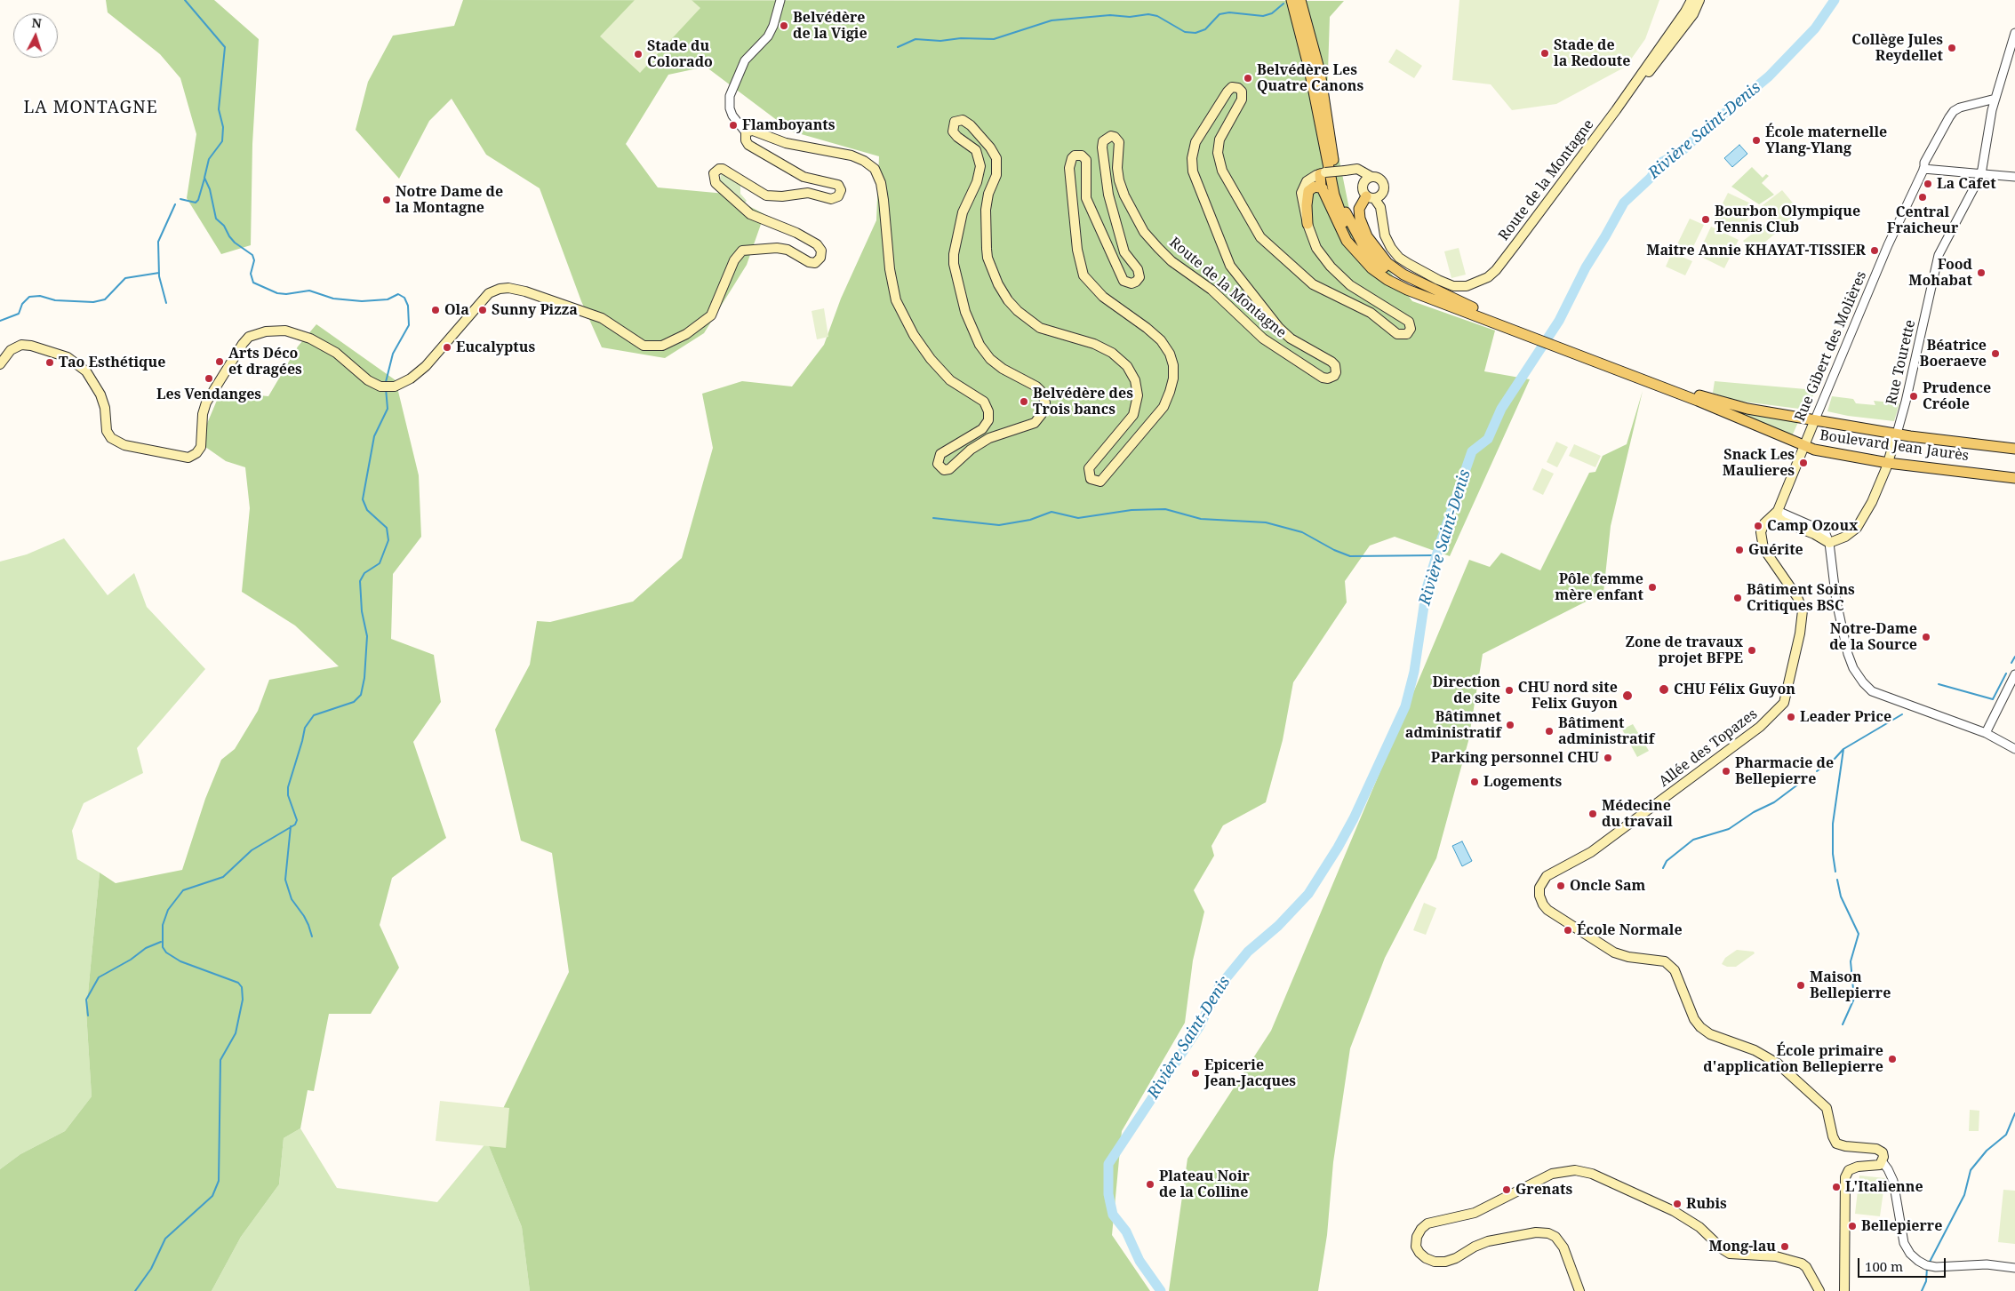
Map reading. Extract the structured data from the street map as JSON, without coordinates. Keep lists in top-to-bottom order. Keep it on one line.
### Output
{"streets":{"main road":["Route de la Montagne","Rue Gibert des Molières","Rue Tourette","Boulevard Jean Jaurès","Allée des Topazes"]},"crossings":[["Rue Gibert des Molières","Rue Tourette"],["Rue Gibert des Molières","Boulevard Jean Jaurès"],["Rue Gibert des Molières","Allée des Topazes"],["Rue Tourette","Boulevard Jean Jaurès"]],"districts":["LA MONTAGNE"],"water":["Rivière Saint-Denis"],"places":["Belvédère de la Vigie","Collège Jules Reydellet","Stade de la Redoute","Stade du Colorado","Belvédère Les Quatre Canons","Flamboyants","École maternelle Ylang-Ylang","La Cafet","Central Fraicheur","Notre Dame de la Montagne","Bourbon Olympique Tennis Club","Maitre Annie KHAYAT-TISSIER","Food Mohabat","Ola","Sunny Pizza","Eucalyptus","Béatrice Boeraeve","Arts Déco et dragées","Tao Esthétique","Les Vendanges","Prudence Créole","Belvédère des Trois bancs","Snack Les Maulieres","Camp Ozoux","Guérite","Pôle femme mère enfant","Bâtiment Soins Critiques BSC","Notre-Dame de la Source","Zone de travaux projet BFPE","CHU Félix Guyon","Direction de site","CHU nord site Felix Guyon","Leader Price","Bâtimnet administratif","Bâtiment administratif","Parking personnel CHU","Pharmacie de Bellepierre","Logements","Médecine du travail","Oncle Sam","École Normale","Maison Bellepierre","École primaire d'application Bellepierre","Epicerie Jean-Jacques","Plateau Noir de la Colline","L'Italienne","Grenats","Rubis","Bellepierre","Mong-lau"],"scale_bar":"100 m","north":"top"}
